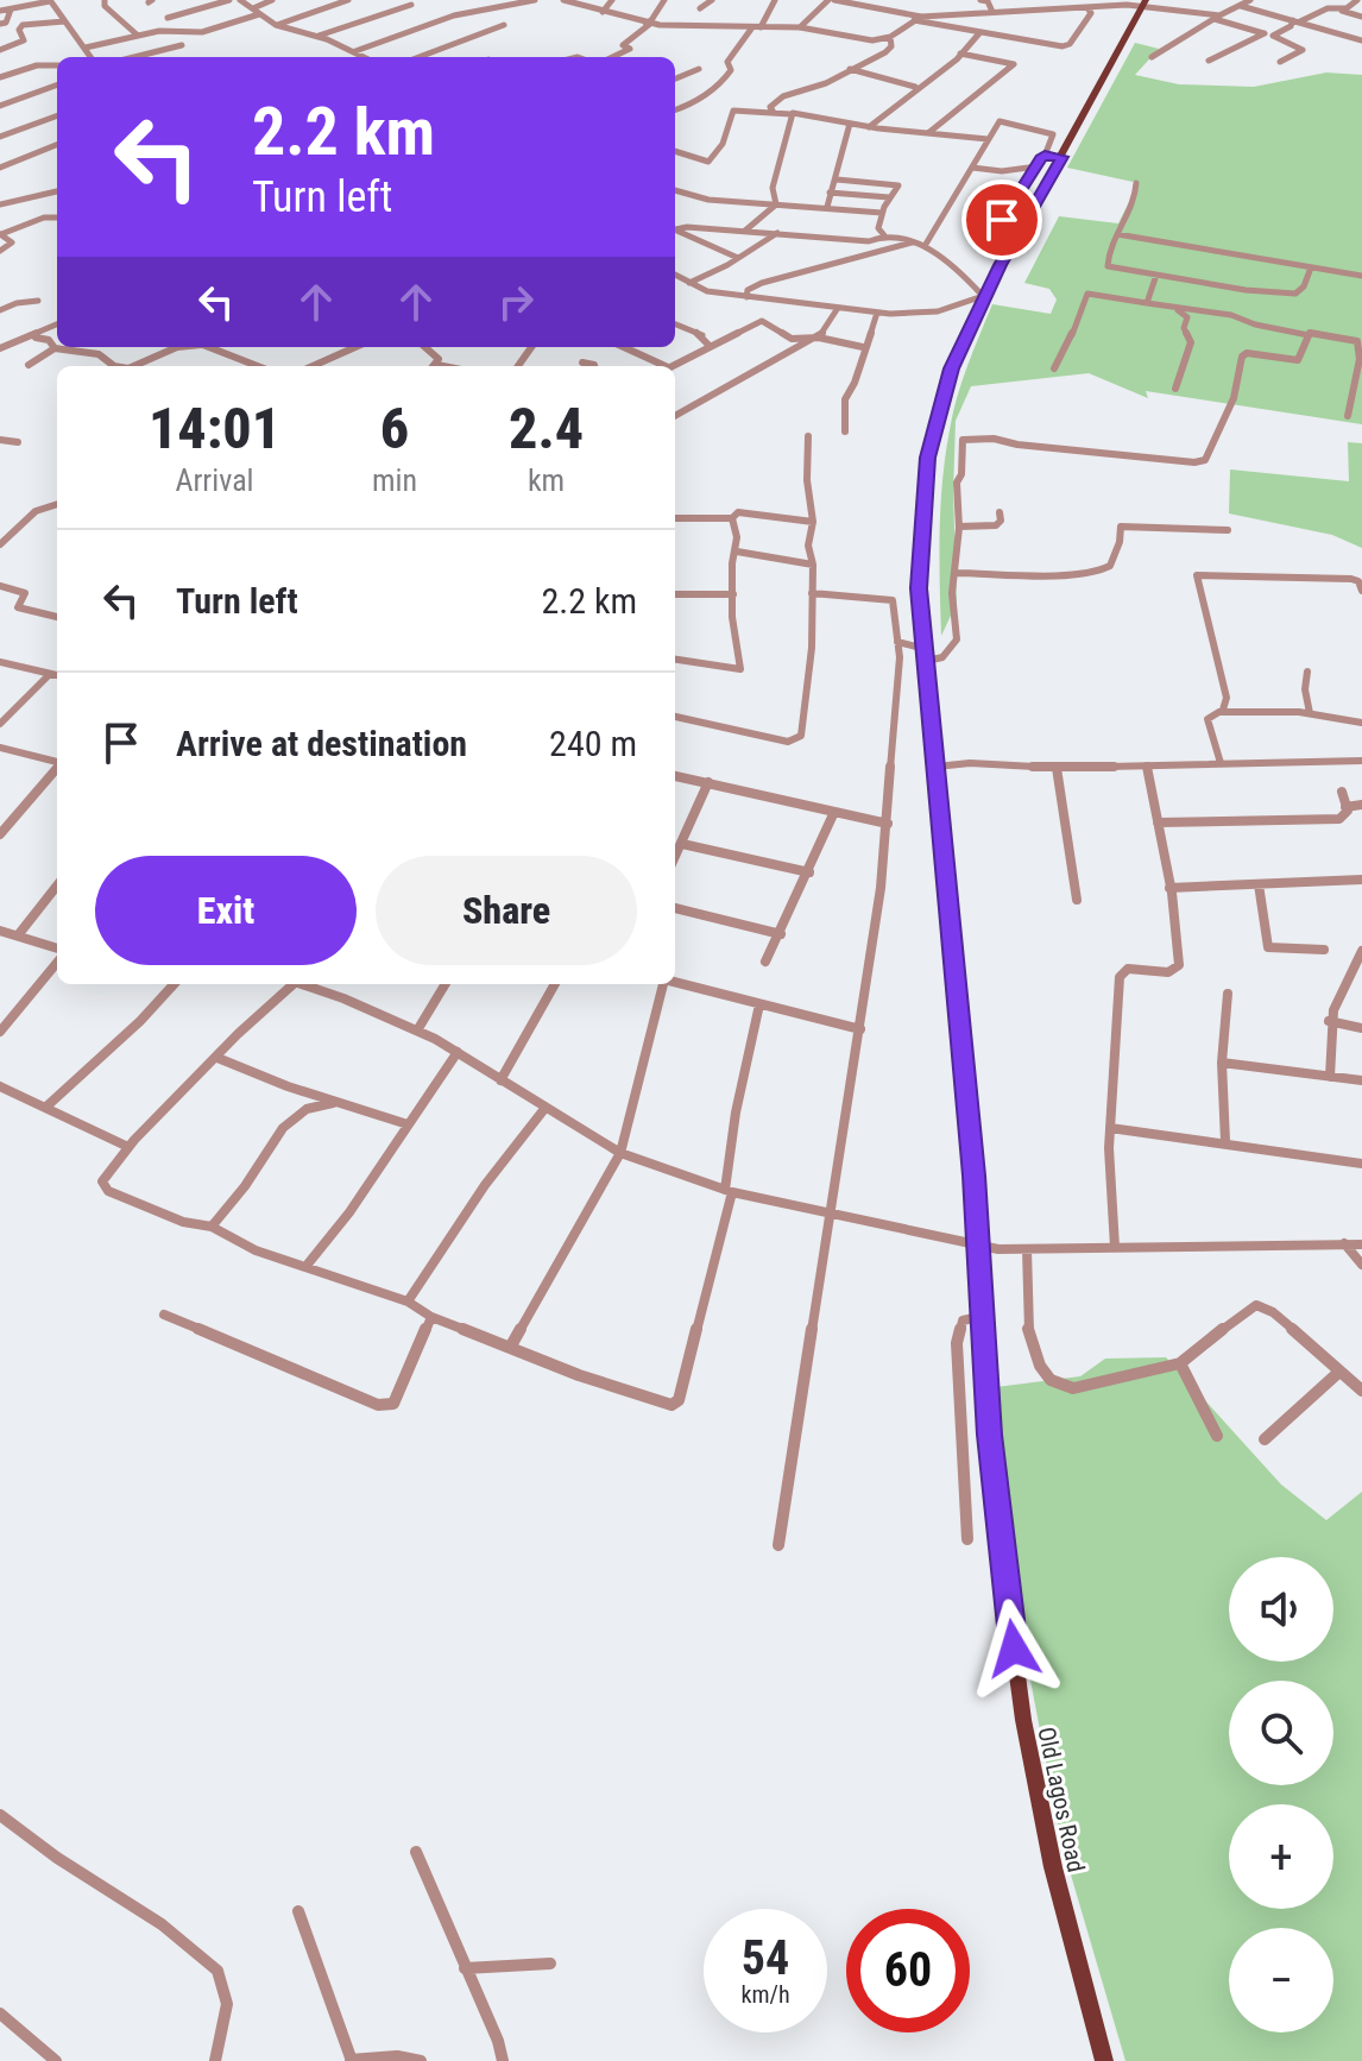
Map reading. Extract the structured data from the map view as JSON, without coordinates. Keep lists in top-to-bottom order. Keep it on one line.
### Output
{"streets":{"main road":["Old Lagos Road"]},"page":{"turn":["2.2 km","Turn left"],"eta":["14:01","Arrival","6","min","2.4","km"],"list":[{"name":"Turn left","value":"2.2 km"},{"name":"Arrive at destination","value":"240 m"}],"buttons":["Exit","Share"],"map_buttons":["+","−"],"speed":"54 km/h","limit":"60"}}
